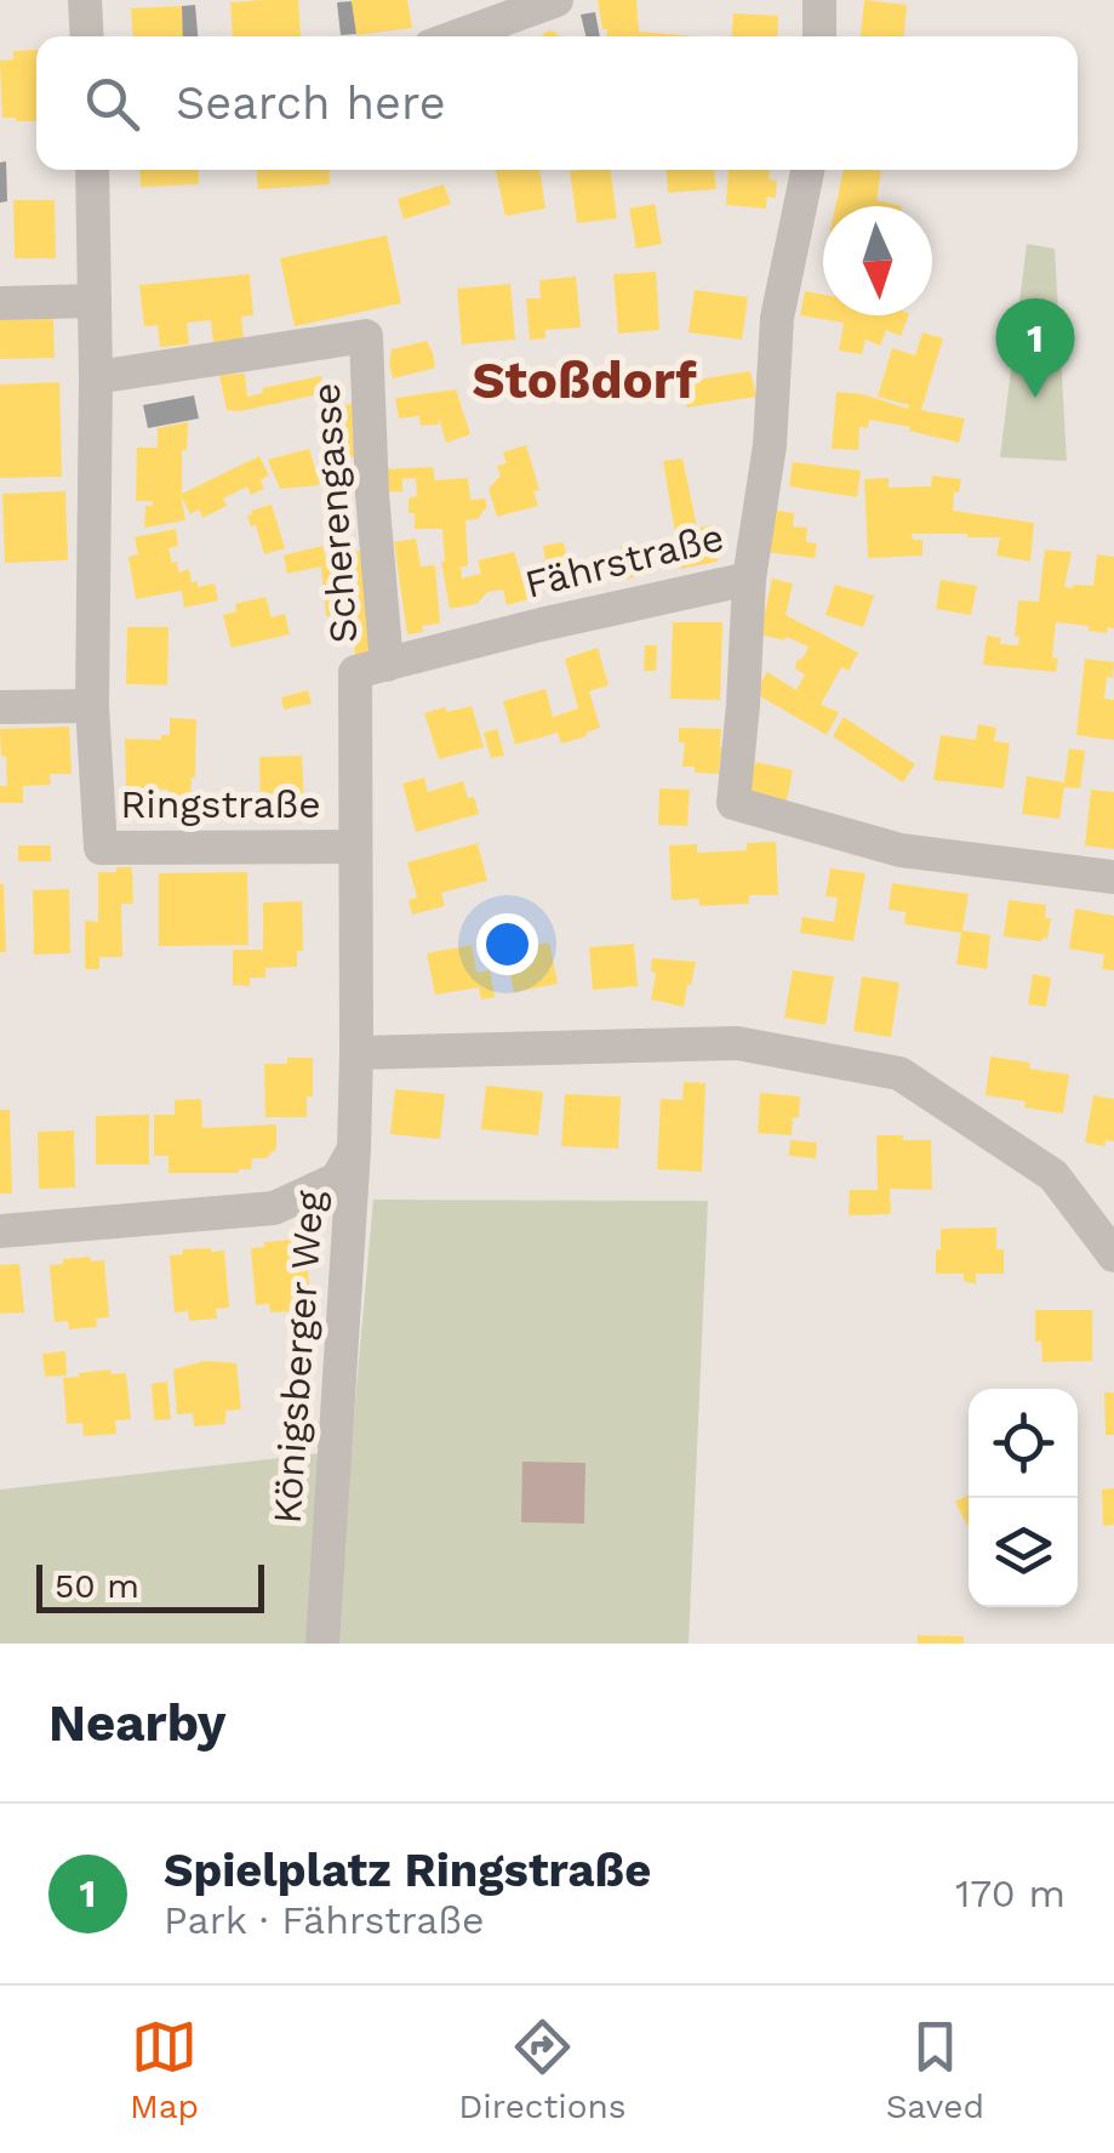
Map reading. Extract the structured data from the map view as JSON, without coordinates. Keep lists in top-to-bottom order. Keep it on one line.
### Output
{"streets":{"street":["Scherengasse","Fährstraße","Ringstraße","Königsberger Weg"]},"crossings":[["Scherengasse","Fährstraße"],["Scherengasse","Ringstraße"],["Ringstraße","Königsberger Weg"]],"districts":["Stoßdorf"],"scale_bar":"50 m","north":"bottom","page":{"search":"Search here","pins":"1","scale":"50 m","heading":"Nearby","list":[{"mark":"1","name":"Spielplatz Ringstraße","note":"Park · Fährstraße","value":"170 m"}],"nav":["Map","Directions","Saved"]}}
